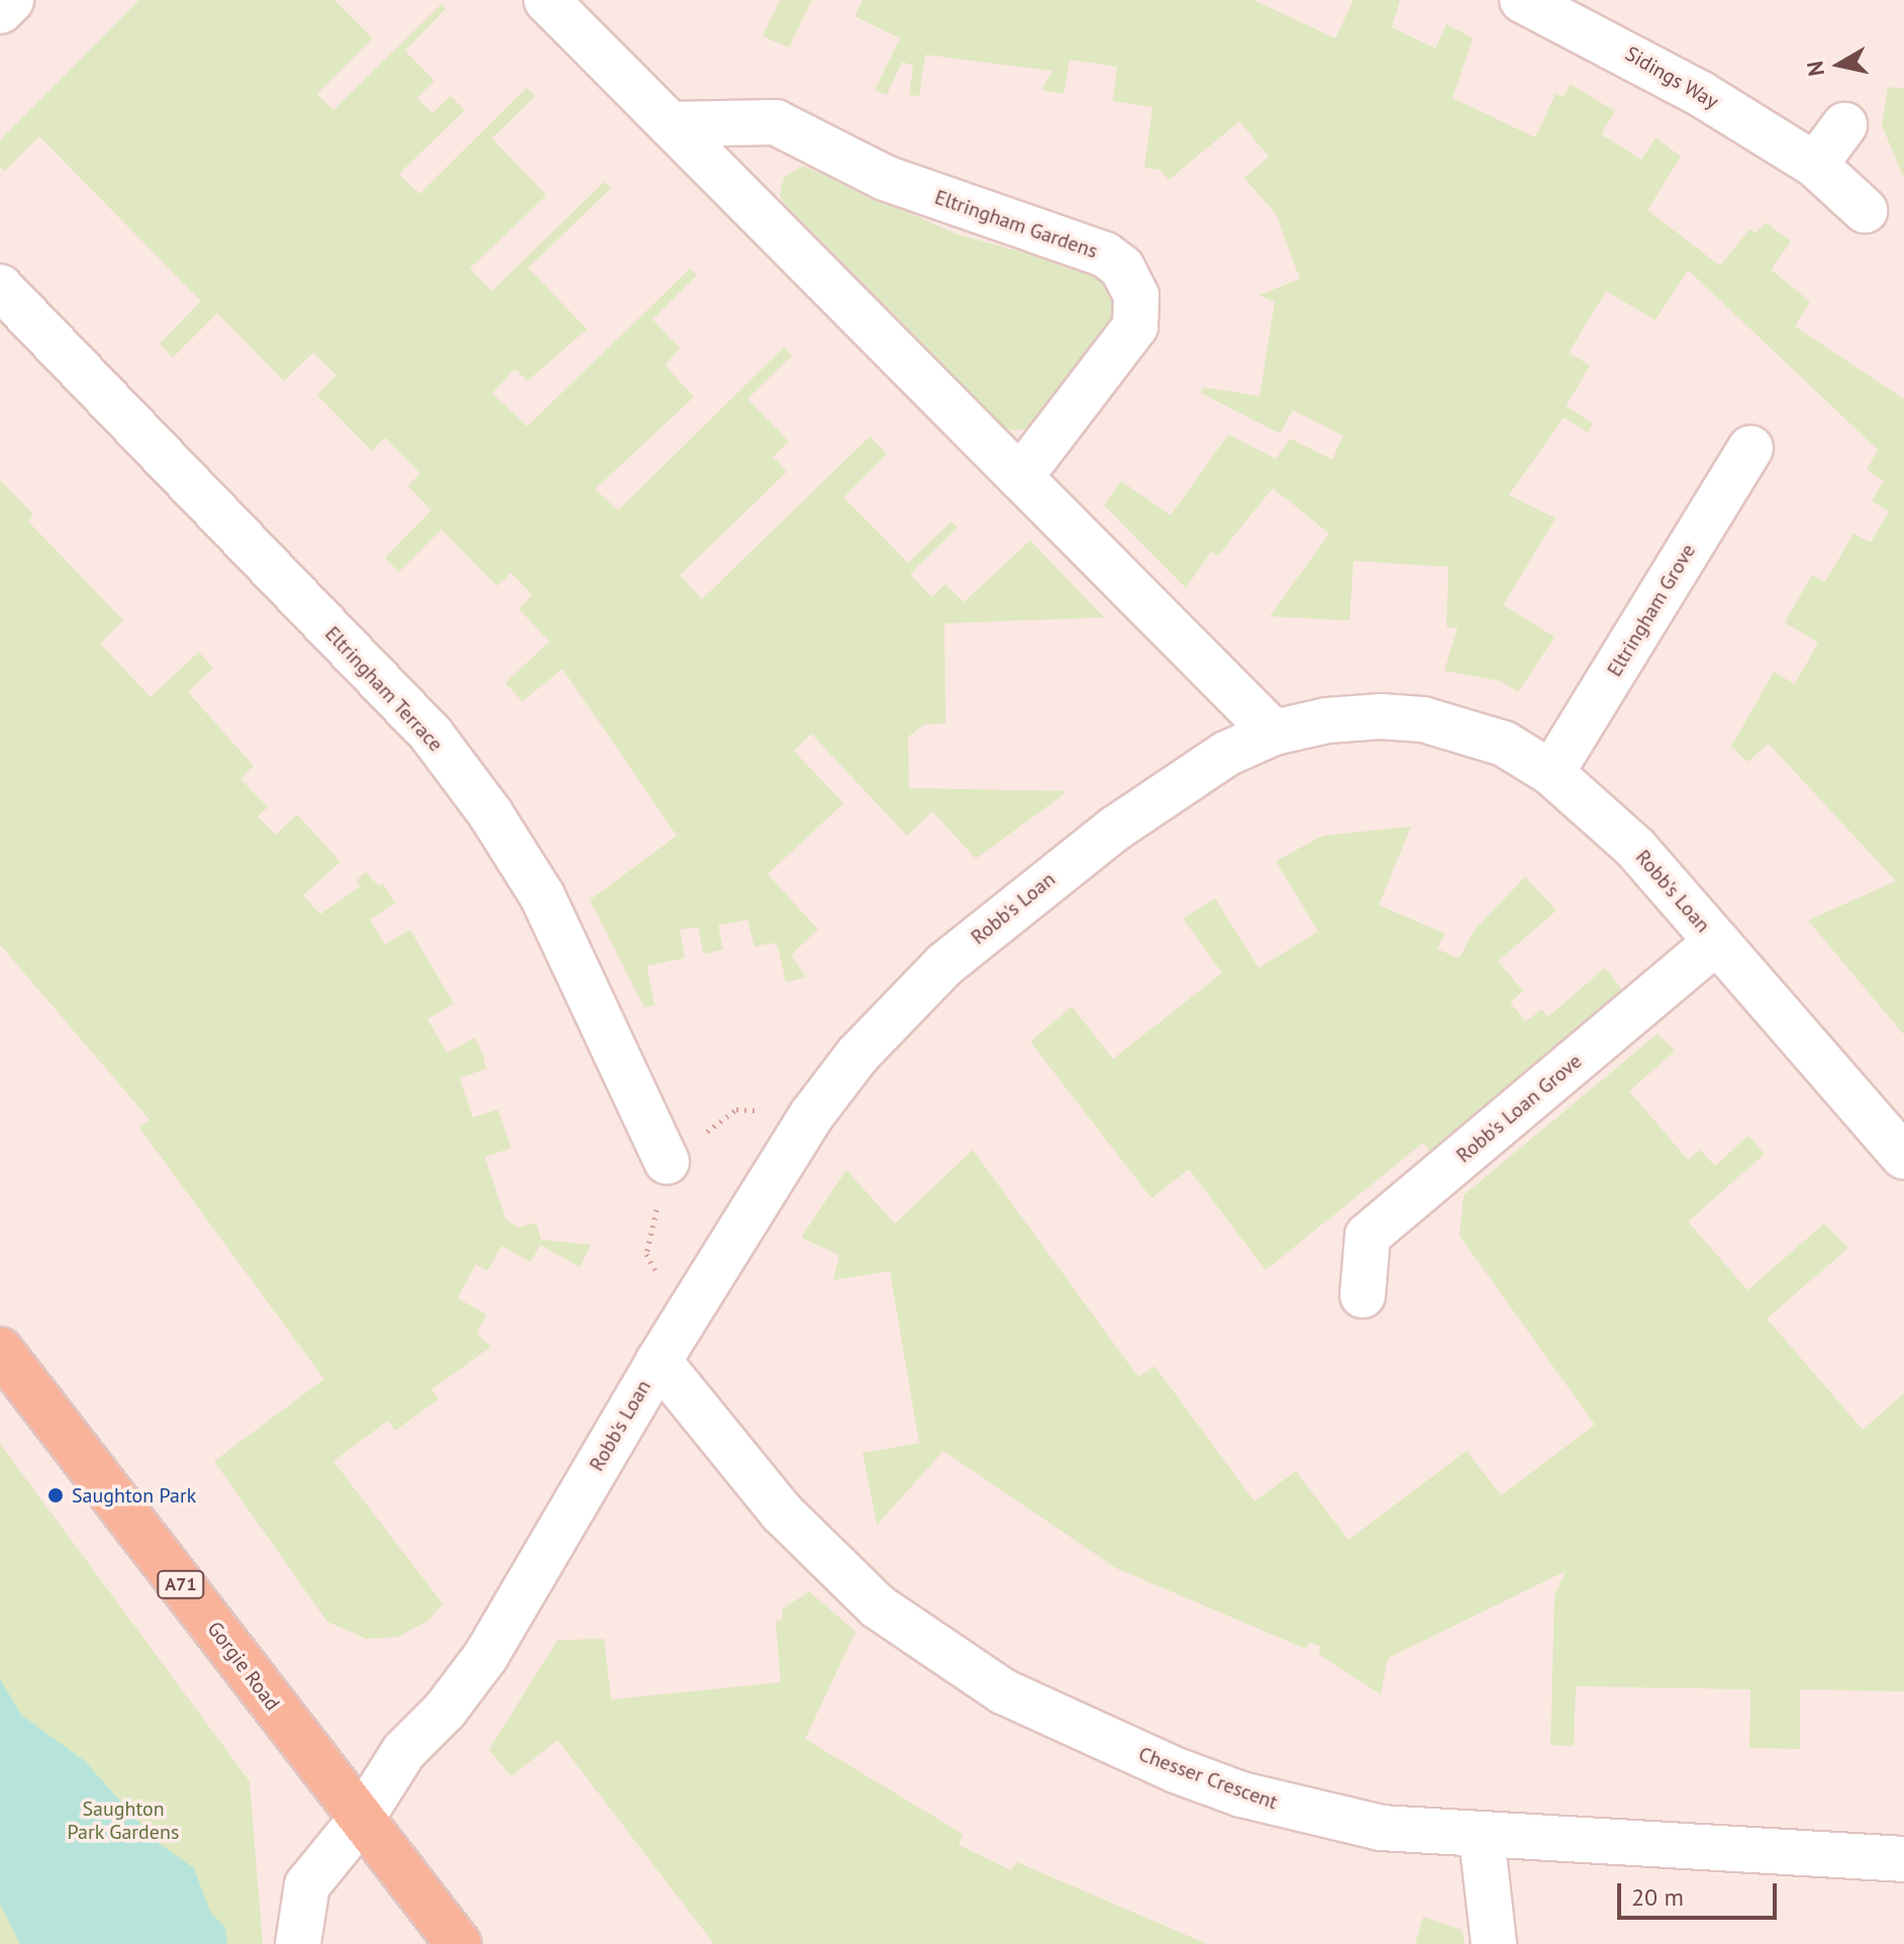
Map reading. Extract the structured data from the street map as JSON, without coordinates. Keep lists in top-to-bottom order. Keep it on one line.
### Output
{"streets":{"main road":["A71","Gorgie Road"],"street":["Sidings Way","Eltringham Gardens","Eltringham Grove","Eltringham Terrace","Robb's Loan","Robb's Loan Grove","Chesser Crescent"]},"crossings":[["Eltringham Grove","Robb's Loan"],["Robb's Loan","Robb's Loan Grove"],["Robb's Loan","Gorgie Road"],["Robb's Loan","Chesser Crescent"]],"parks":["Saughton Park Gardens"],"places":["Saughton Park"],"scale_bar":"20 m","north":"left"}
